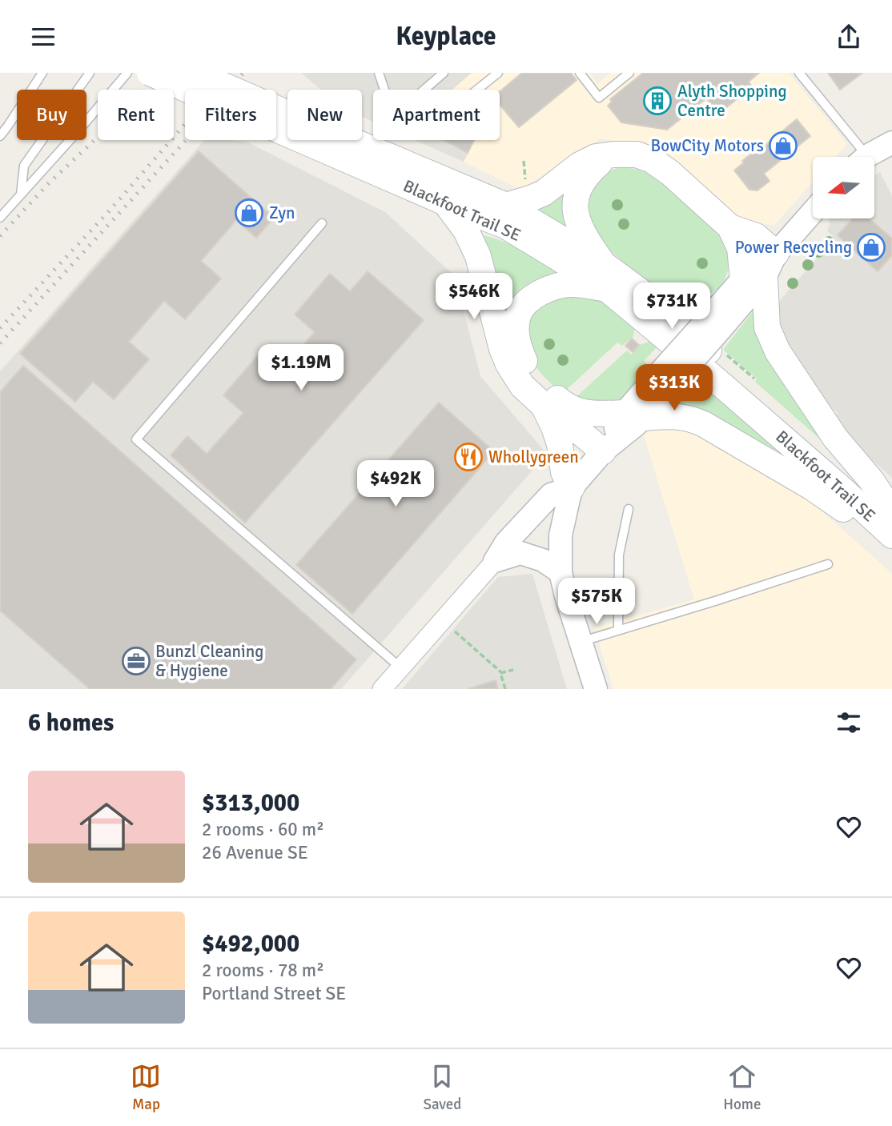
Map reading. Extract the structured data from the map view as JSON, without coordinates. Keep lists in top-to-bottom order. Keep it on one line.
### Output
{"streets":{"main road":["Blackfoot Trail SE"]},"places":{"building":["Alyth Shopping Centre"],"shop":["BowCity Motors","Zyn","Power Recycling"],"restaurant":["Whollygreen"],"office":["Bunzl Cleaning & Hygiene"]},"north":"left","page":{"header":"Keyplace","chip":["Buy","Rent","Filters","New","Apartment"],"price":["$546K","$731K","$1.19M","$313K","$492K","$575K"],"heading":"6 homes","list":[{"name":"$313,000","note":"2 rooms · 60 m² · 26 Avenue SE"},{"name":"$492,000","note":"2 rooms · 78 m² · Portland Street SE"}],"tabs":["Map","Saved","Home"]}}
